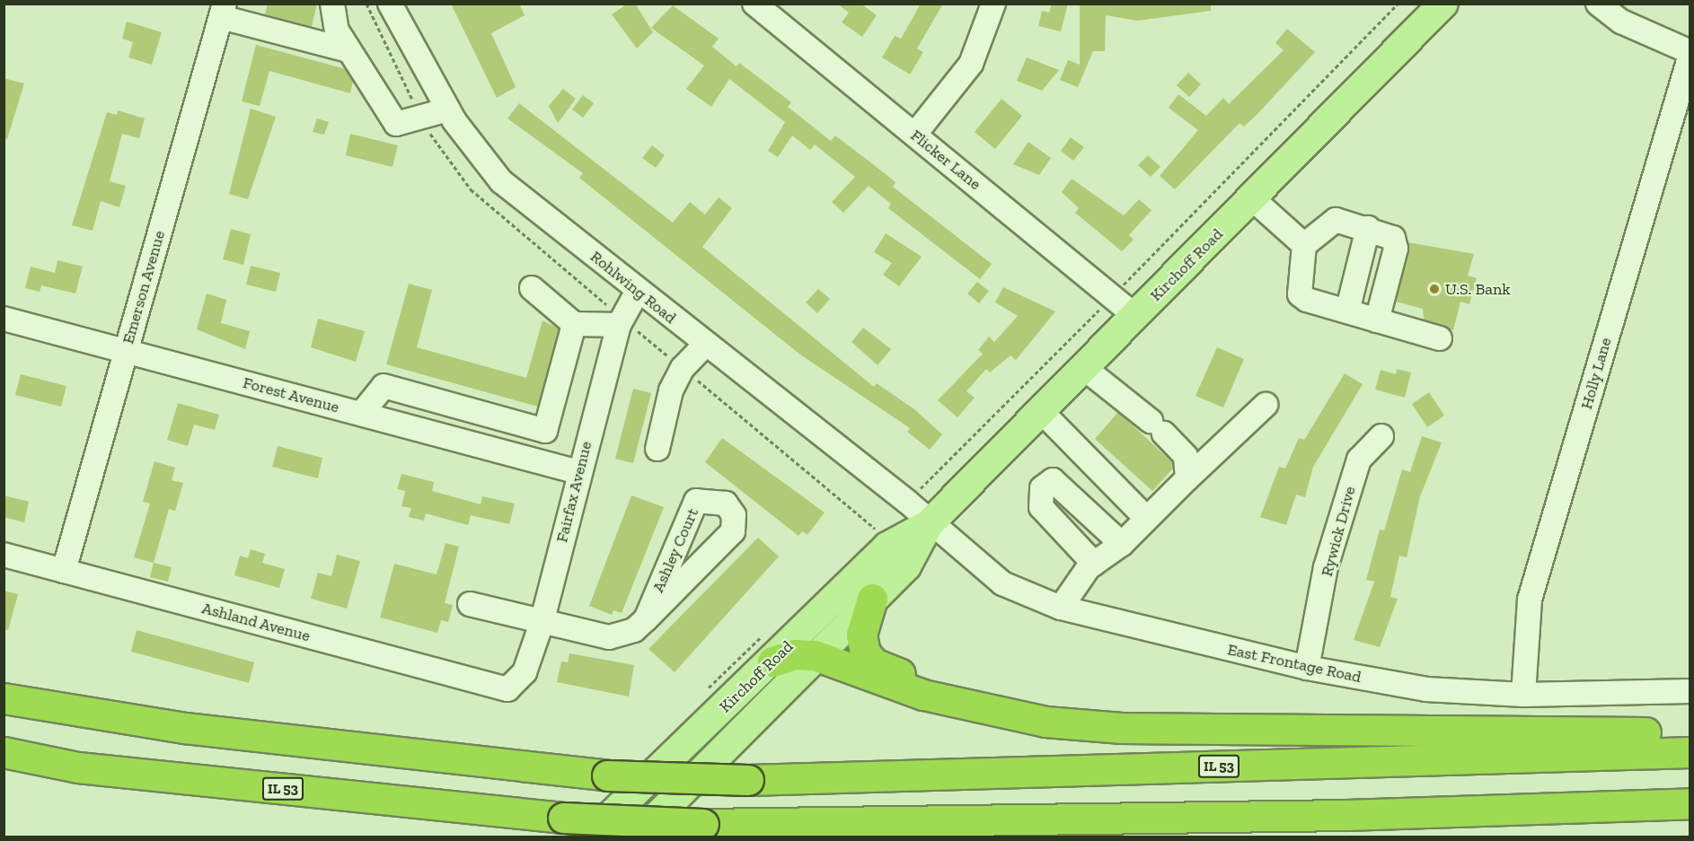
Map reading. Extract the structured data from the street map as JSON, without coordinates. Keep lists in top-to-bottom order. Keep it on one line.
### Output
{"streets":{"highway":["IL 53"],"main road":["Kirchoff Road"],"street":["Flicker Lane","Emerson Avenue","Rohlwing Road","Holly Lane","Forest Avenue","Fairfax Avenue","Rywick Drive","Ashley Court","Ashland Avenue","East Frontage Road"]},"crossings":[["Flicker Lane","Kirchoff Road"],["Kirchoff Road","Rohlwing Road"],["Kirchoff Road","East Frontage Road"],["Emerson Avenue","Forest Avenue"],["Emerson Avenue","Ashland Avenue"],["Rohlwing Road","Fairfax Avenue"],["Rohlwing Road","East Frontage Road"],["Holly Lane","East Frontage Road"],["Forest Avenue","Fairfax Avenue"],["Fairfax Avenue","Ashley Court"],["Fairfax Avenue","Ashland Avenue"],["Rywick Drive","East Frontage Road"]],"places":["U.S. Bank"]}
